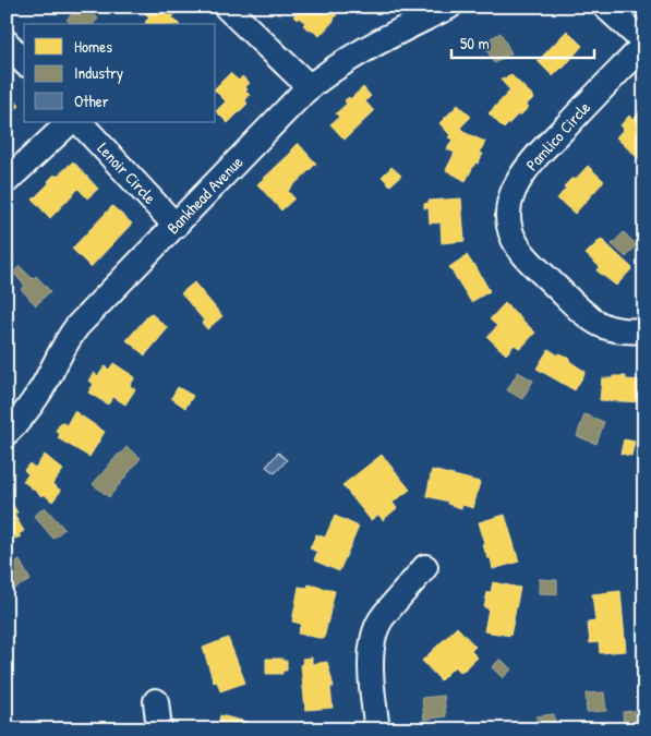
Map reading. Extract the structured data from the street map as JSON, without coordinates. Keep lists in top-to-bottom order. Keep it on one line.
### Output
{"streets":{"street":["Pamlico Circle","Lenoir Circle","Bankhead Avenue"]},"crossings":[["Lenoir Circle","Bankhead Avenue"]],"legend":["Homes","Industry","Other"],"scale_bar":"50 m"}
